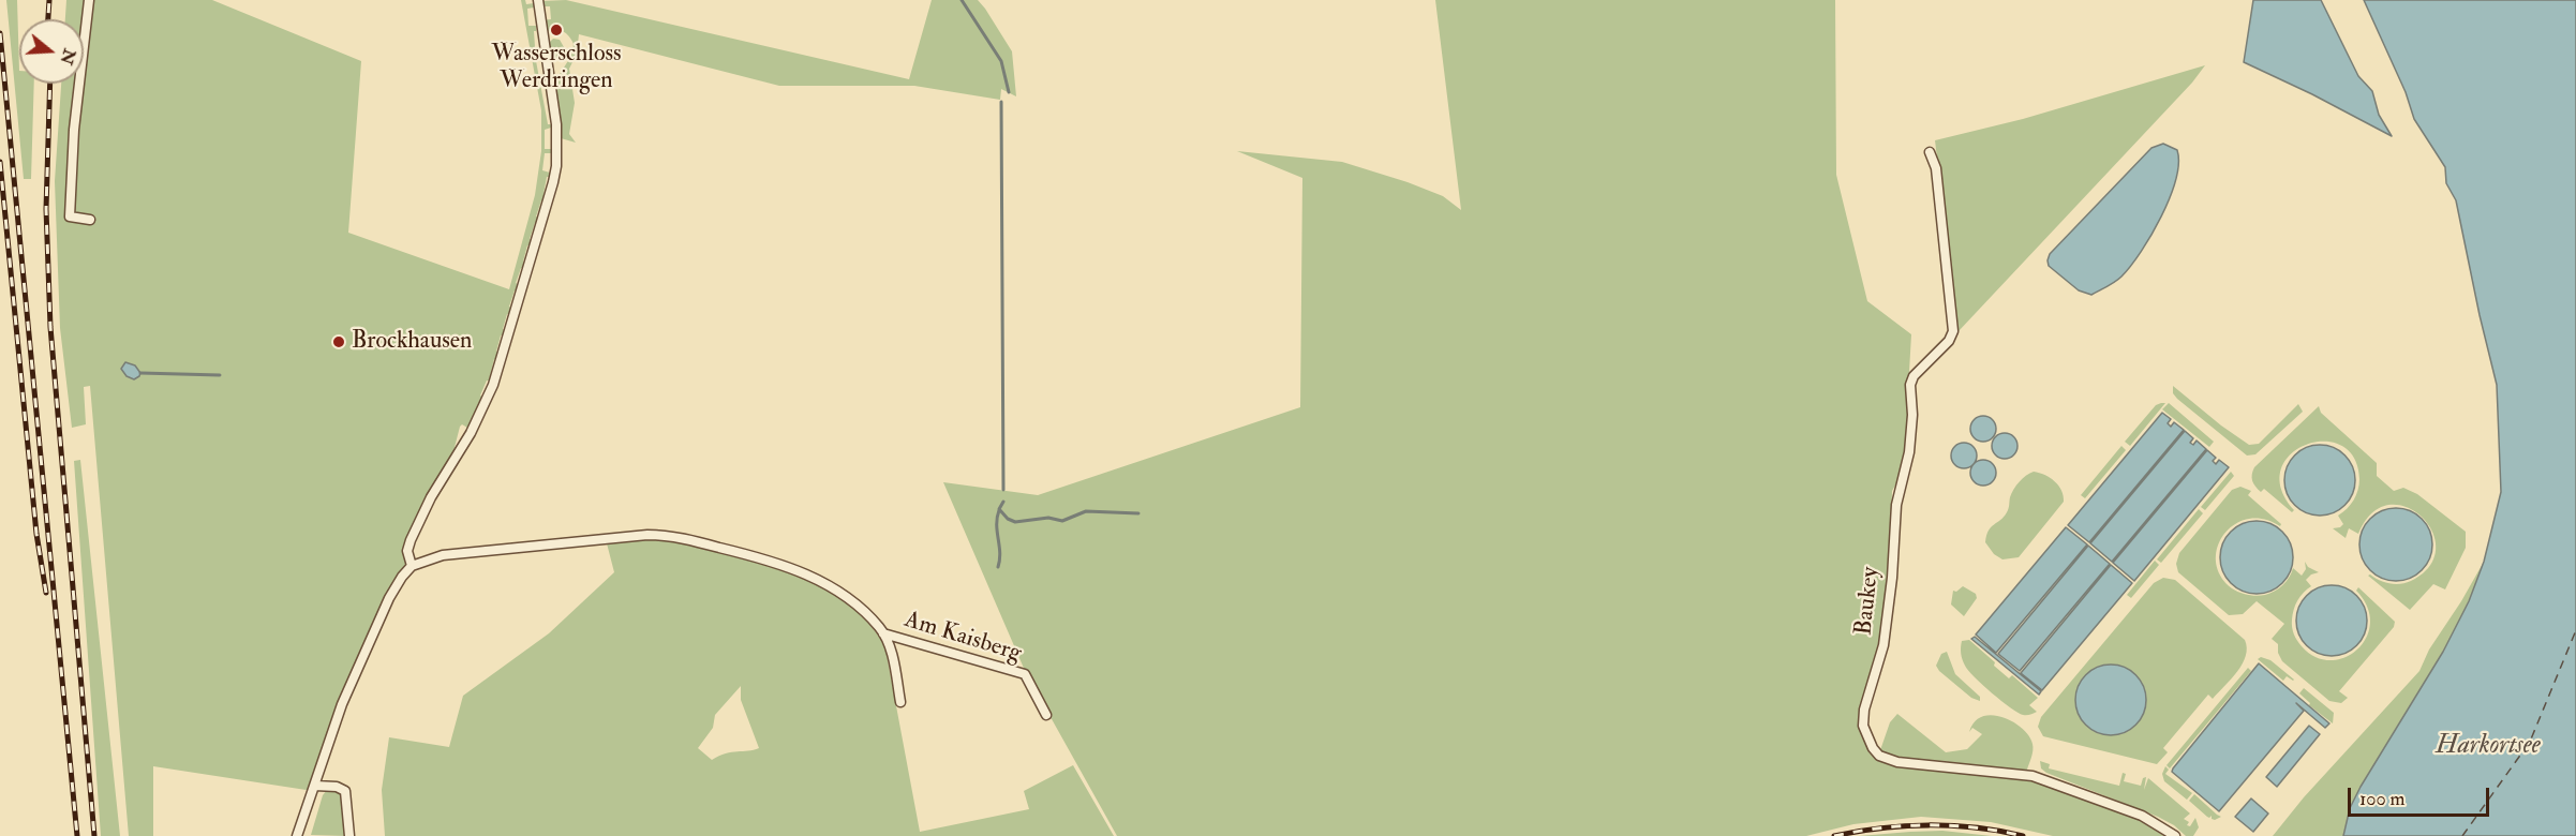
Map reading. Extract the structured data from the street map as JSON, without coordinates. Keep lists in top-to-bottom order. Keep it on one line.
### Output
{"streets":{"street":["Baukey","Am Kaisberg"]},"water":["Harkortsee"],"places":["Wasserschloss Werdringen","Brockhausen"],"scale_bar":"100 m","north":"right"}
